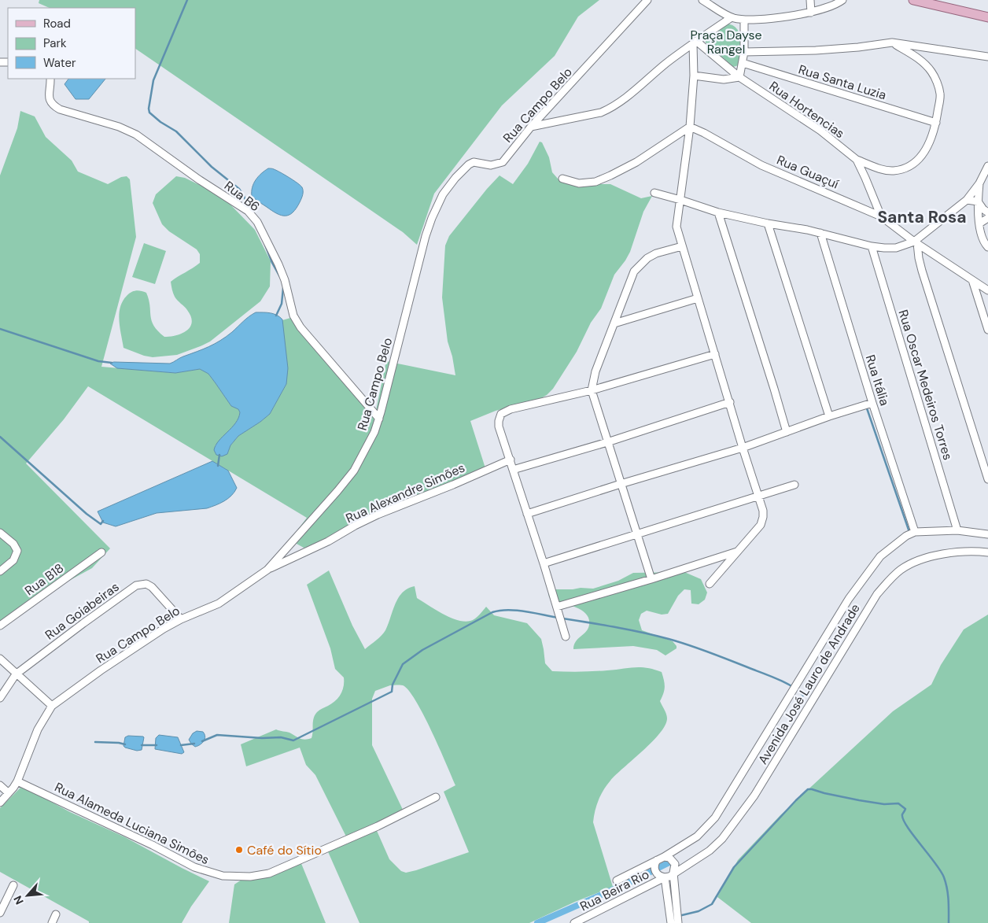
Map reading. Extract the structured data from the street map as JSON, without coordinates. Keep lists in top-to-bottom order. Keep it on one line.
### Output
{"streets":{"street":["Rua Santa Luzia","Rua Campo Belo","Rua Hortencias","Rua Guaçuí","Rua B6","Rua Itália","Rua Oscar Medeiros Torres","Rua Alexandre Simões","Rua B18","Rua Goiabeiras","Avenida José Lauro de Andrade","Rua Alameda Luciana Simões","Rua Beira Rio"]},"crossings":[["Rua Campo Belo","Rua B6"],["Rua Campo Belo","Rua Alexandre Simões"],["Rua Campo Belo","Rua Goiabeiras"],["Rua Campo Belo","Rua Alameda Luciana Simões"],["Rua Hortencias","Rua Guaçuí"],["Rua Itália","Avenida José Lauro de Andrade"],["Avenida José Lauro de Andrade","Rua Beira Rio"]],"districts":["Santa Rosa"],"parks":["Praça Dayse Rangel"],"places":["Café do Sítio"],"legend":["Road","Park","Water"],"north":"bottom left"}
